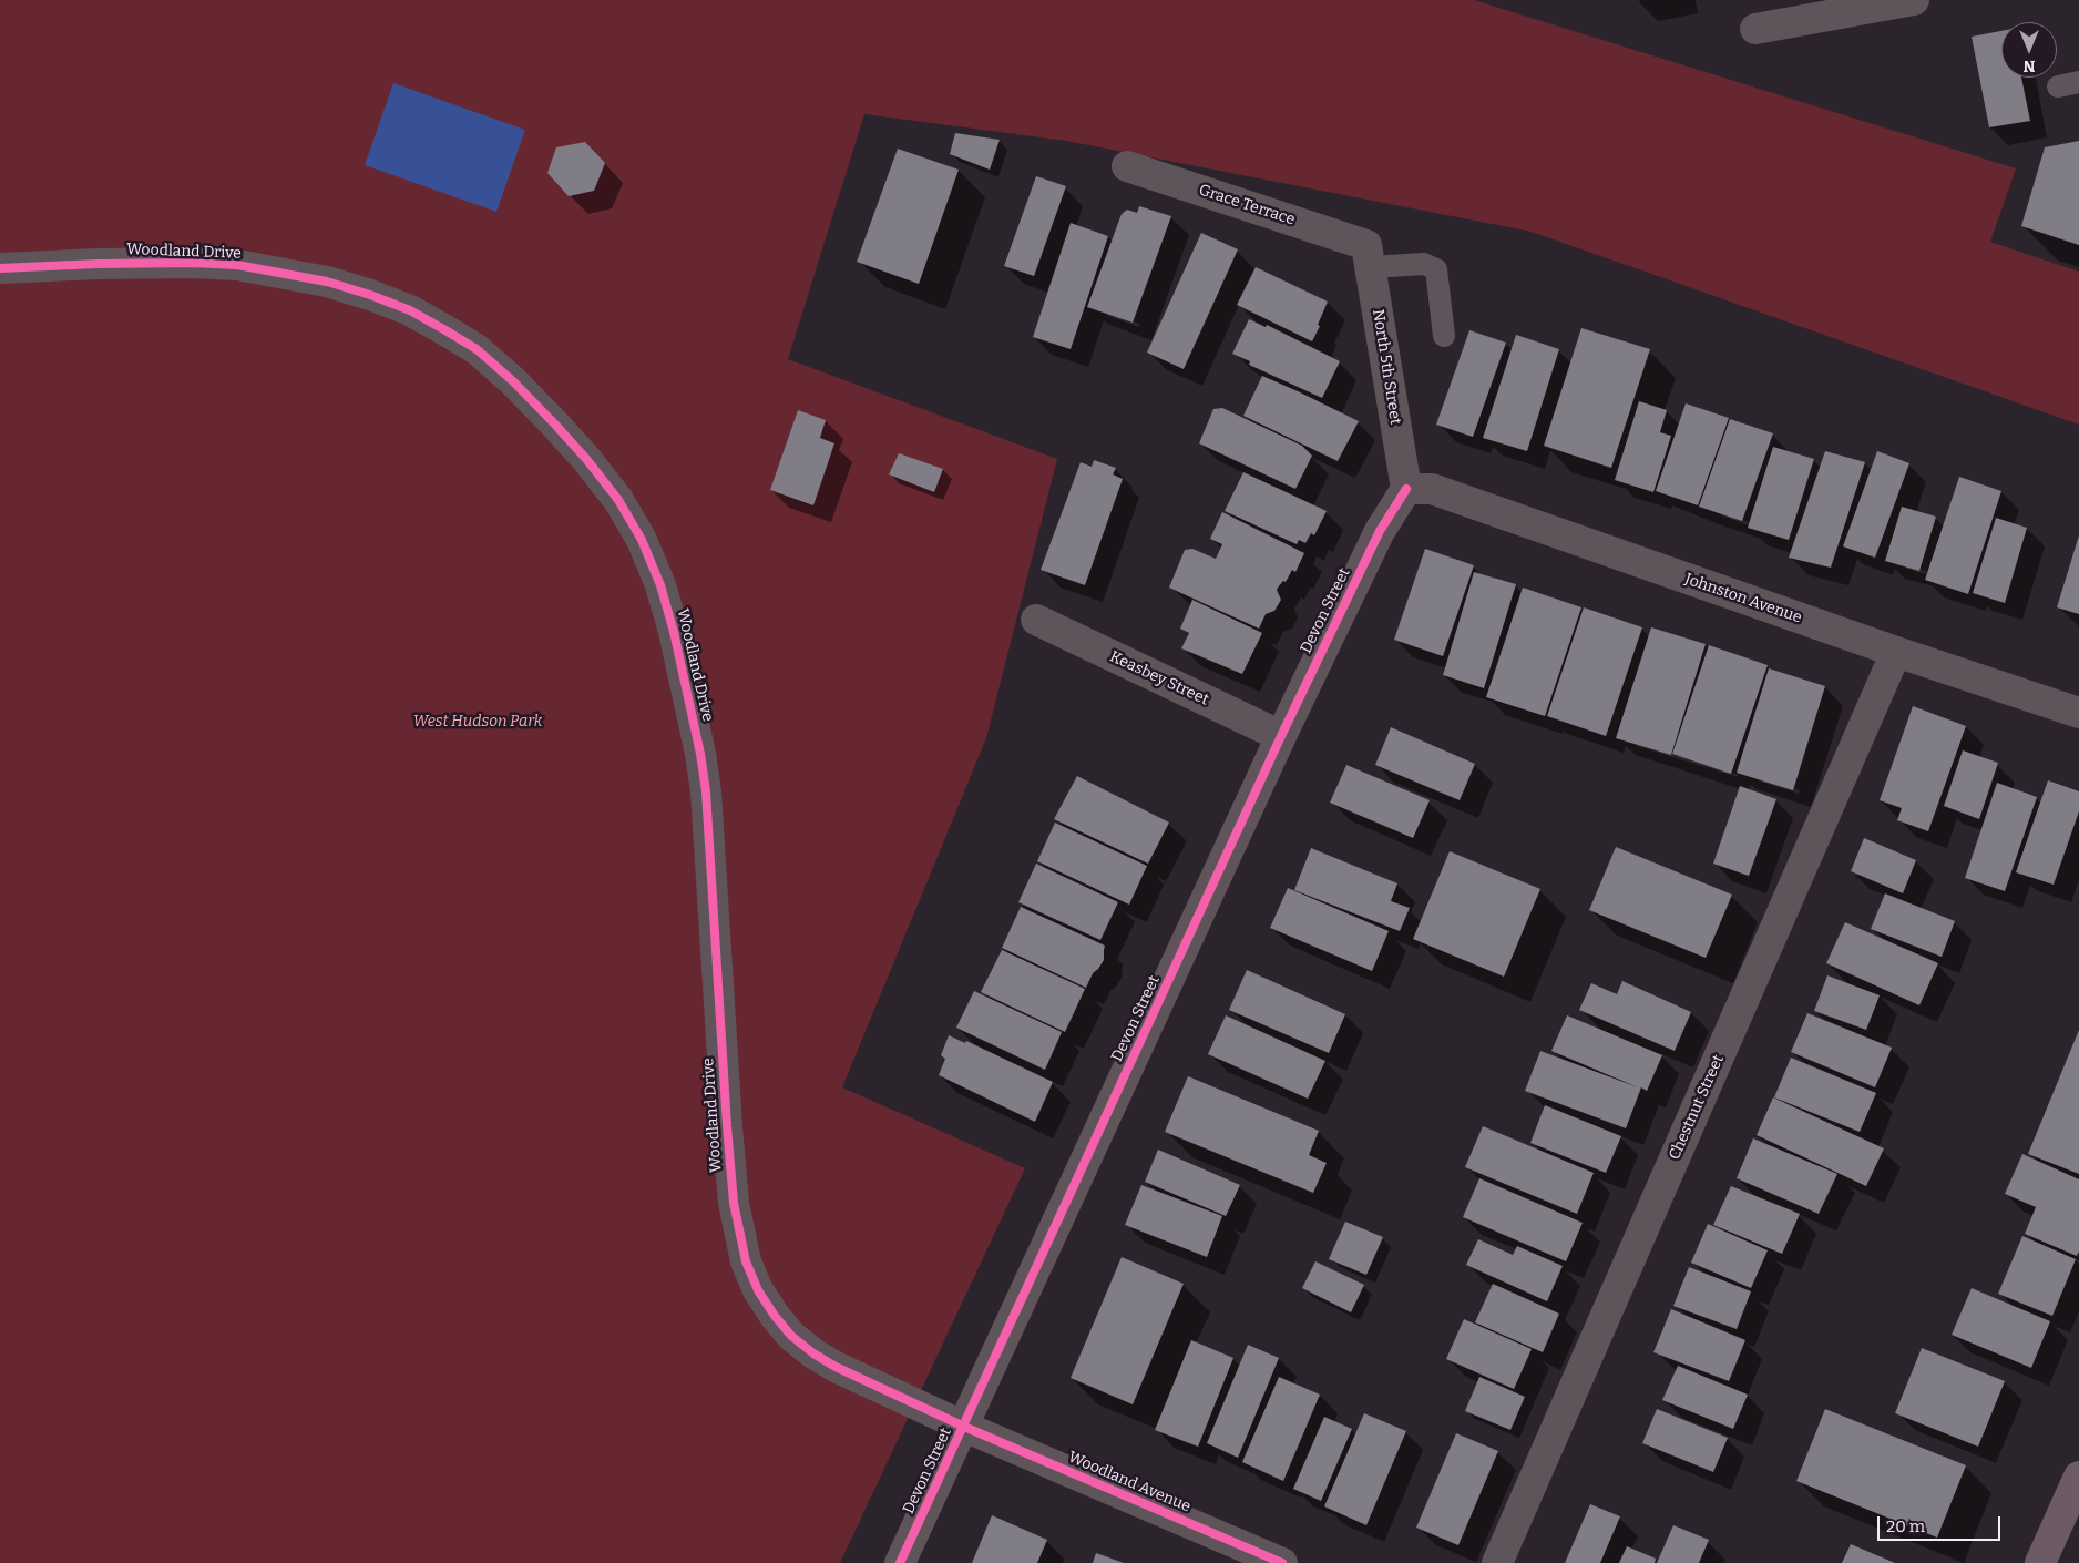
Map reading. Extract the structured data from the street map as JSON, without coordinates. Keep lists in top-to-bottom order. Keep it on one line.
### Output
{"streets":{"street":["Grace Terrace","Woodland Drive","North 5th Street","Johnston Avenue","Devon Street","Keasbey Street","Chestnut Street","Woodland Avenue"]},"crossings":[["Grace Terrace","North 5th Street"],["Woodland Drive","Devon Street"],["Woodland Drive","Woodland Avenue"],["North 5th Street","Johnston Avenue"],["North 5th Street","Devon Street"],["Johnston Avenue","Devon Street"],["Johnston Avenue","Chestnut Street"],["Devon Street","Keasbey Street"],["Devon Street","Woodland Avenue"]],"parks":["West Hudson Park"],"scale_bar":"20 m","north":"bottom"}
